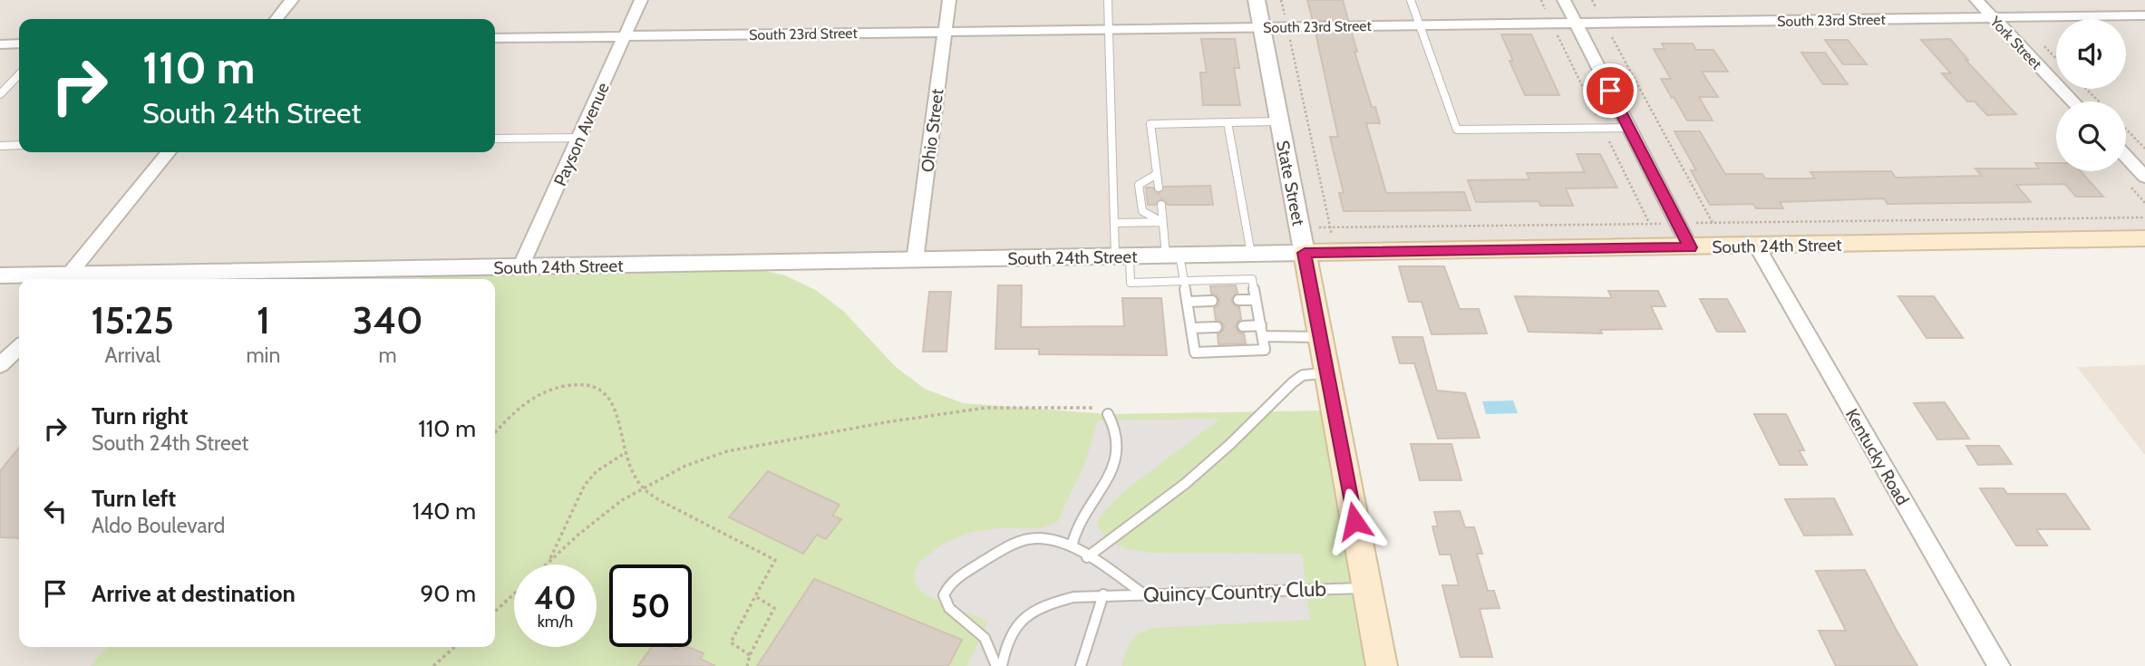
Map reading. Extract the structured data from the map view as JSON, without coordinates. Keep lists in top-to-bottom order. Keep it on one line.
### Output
{"streets":{"main road":["State Street","South 24th Street"],"street":["South 23rd Street","York Street","Ohio Street","Payson Avenue","Kentucky Road"],"lane":["Quincy Country Club"]},"crossings":[["South 23rd Street","York Street"],["South 23rd Street","Ohio Street"],["South 23rd Street","Payson Avenue"],["South 23rd Street","State Street"],["Ohio Street","South 24th Street"],["Payson Avenue","South 24th Street"],["State Street","South 24th Street"],["State Street","Quincy Country Club"],["South 24th Street","Kentucky Road"]],"page":{"turn":["110 m","South 24th Street"],"eta":["15:25","Arrival","1","min","340","m"],"list":[{"name":"Turn right","note":"South 24th Street","value":"110 m"},{"name":"Turn left","note":"Aldo Boulevard","value":"140 m"},{"name":"Arrive at destination","value":"90 m"}],"speed":"40 km/h","limit":"50"}}
